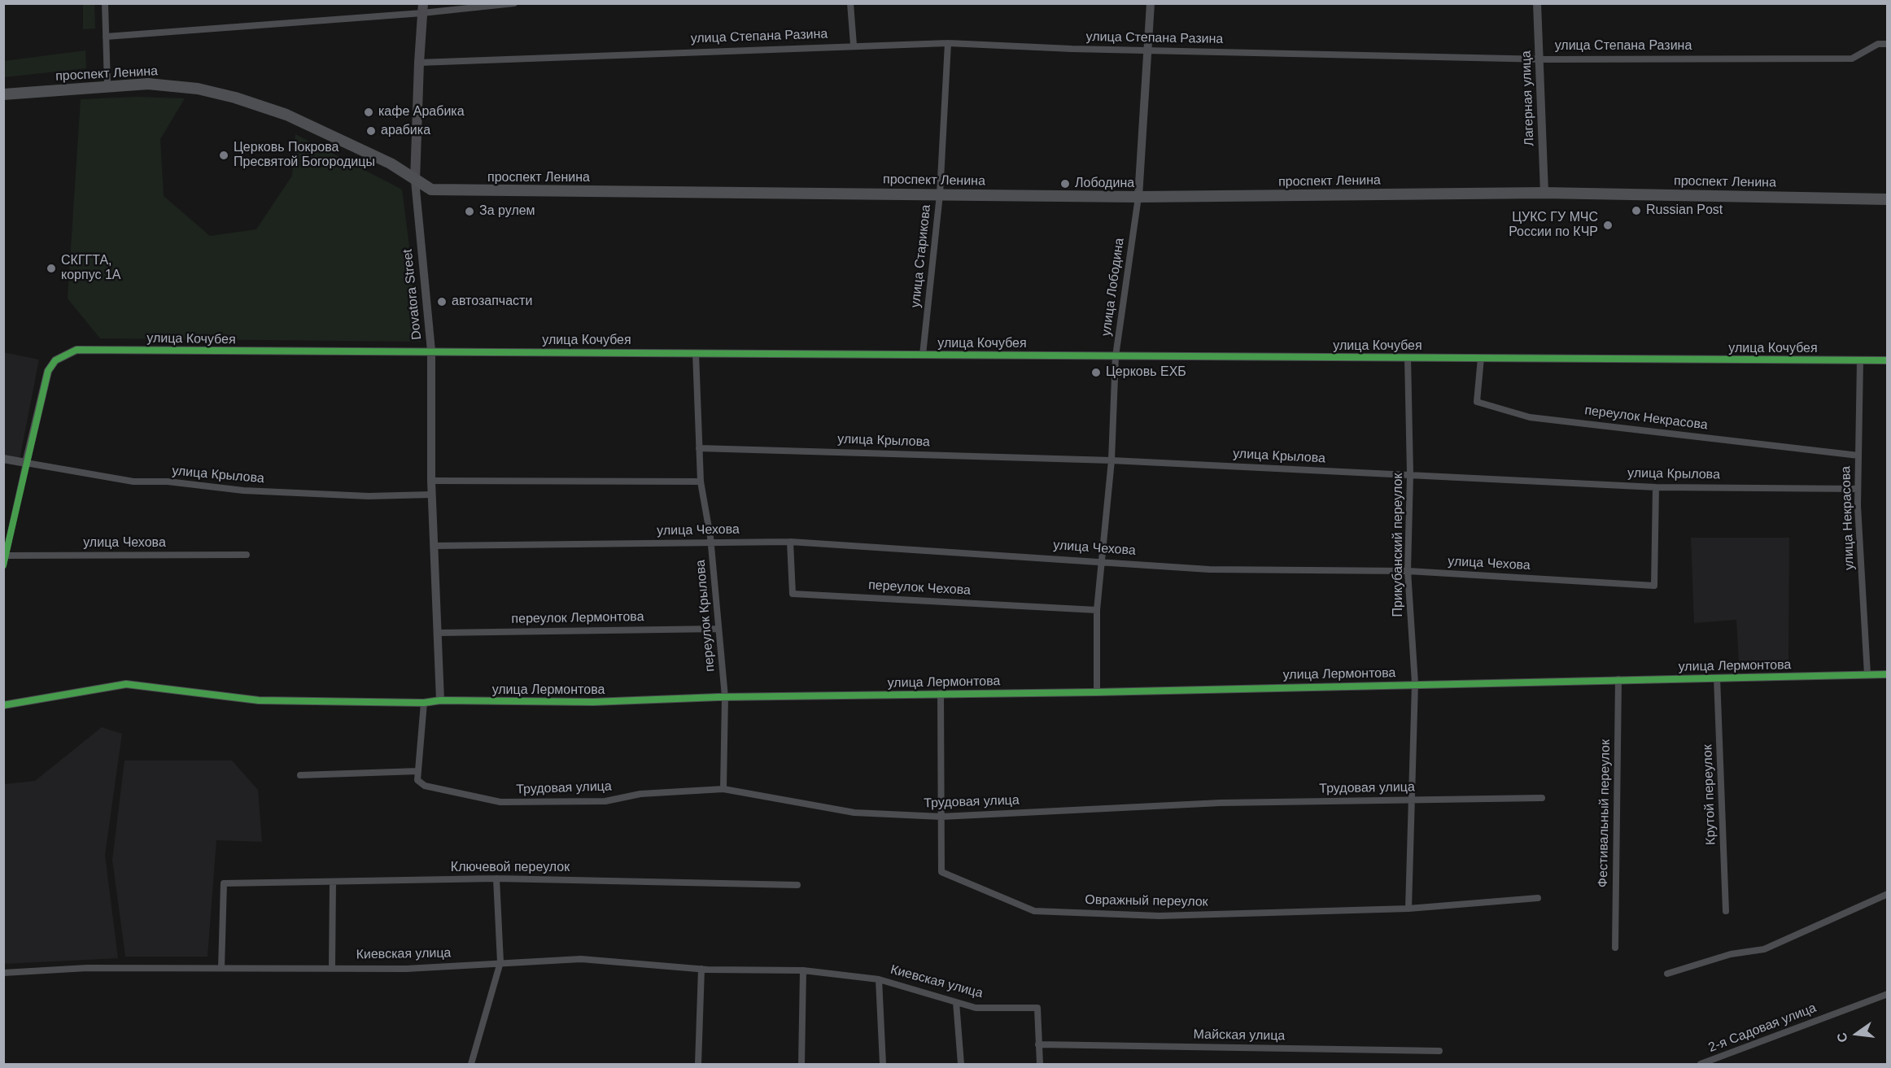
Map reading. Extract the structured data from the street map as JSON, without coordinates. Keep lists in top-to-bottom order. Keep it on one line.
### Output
{"streets":{"main road":["проспект Ленина","Dovatora Street"],"street":["улица Степана Разина","Лагерная улица","улица Старикова","улица Лободина","улица Кочубея","переулок Некрасова","улица Крылова","улица Некрасова","улица Чехова","Прикубанский переулок","переулок Чехова","переулок Крылова","переулок Лермонтова","улица Лермонтова","Трудовая улица","Крутой переулок","Фестивальный переулок","Ключевой переулок","Овражный переулок","Киевская улица","2-я Садовая улица","Майская улица"]},"crossings":[["улица Степана Разина","Лагерная улица"],["улица Степана Разина","улица Старикова"],["улица Степана Разина","улица Лободина"],["улица Степана Разина","Dovatora Street"],["проспект Ленина","Лагерная улица"],["проспект Ленина","улица Старикова"],["проспект Ленина","улица Лободина"],["проспект Ленина","Dovatora Street"],["улица Старикова","улица Кочубея"],["улица Лободина","улица Кочубея"],["улица Лободина","улица Крылова"],["улица Лободина","улица Чехова"],["улица Лободина","переулок Чехова"],["улица Лободина","улица Лермонтова"],["Dovatora Street","улица Кочубея"],["Dovatora Street","улица Крылова"],["Dovatora Street","улица Чехова"],["Dovatora Street","переулок Лермонтова"],["Dovatora Street","улица Лермонтова"],["улица Кочубея","переулок Некрасова"],["улица Кочубея","улица Крылова"],["улица Кочубея","улица Некрасова"],["улица Кочубея","Прикубанский переулок"],["улица Кочубея","переулок Крылова"],["переулок Некрасова","улица Некрасова"],["улица Крылова","улица Некрасова"],["улица Крылова","улица Чехова"],["улица Крылова","Прикубанский переулок"],["улица Крылова","переулок Крылова"],["улица Некрасова","улица Лермонтова"],["улица Чехова","Прикубанский переулок"],["улица Чехова","переулок Чехова"],["улица Чехова","переулок Крылова"],["Прикубанский переулок","улица Лермонтова"],["Прикубанский переулок","Трудовая улица"],["Прикубанский переулок","Овражный переулок"],["переулок Крылова","переулок Лермонтова"],["переулок Крылова","улица Лермонтова"],["переулок Крылова","Трудовая улица"],["улица Лермонтова","Крутой переулок"],["улица Лермонтова","Фестивальный переулок"],["улица Лермонтова","Овражный переулок"],["Трудовая улица","Овражный переулок"],["Ключевой переулок","Киевская улица"],["Киевская улица","Майская улица"]],"places":["кафе Арабика","арабика","Церковь Покрова Пресвятой Богородицы","Лободина","Russian Post","За рулем","ЦУКС ГУ МЧС России по КЧР","СКГГТА, корпус 1А","автозапчасти","Церковь ЕХБ"],"north":"left"}
